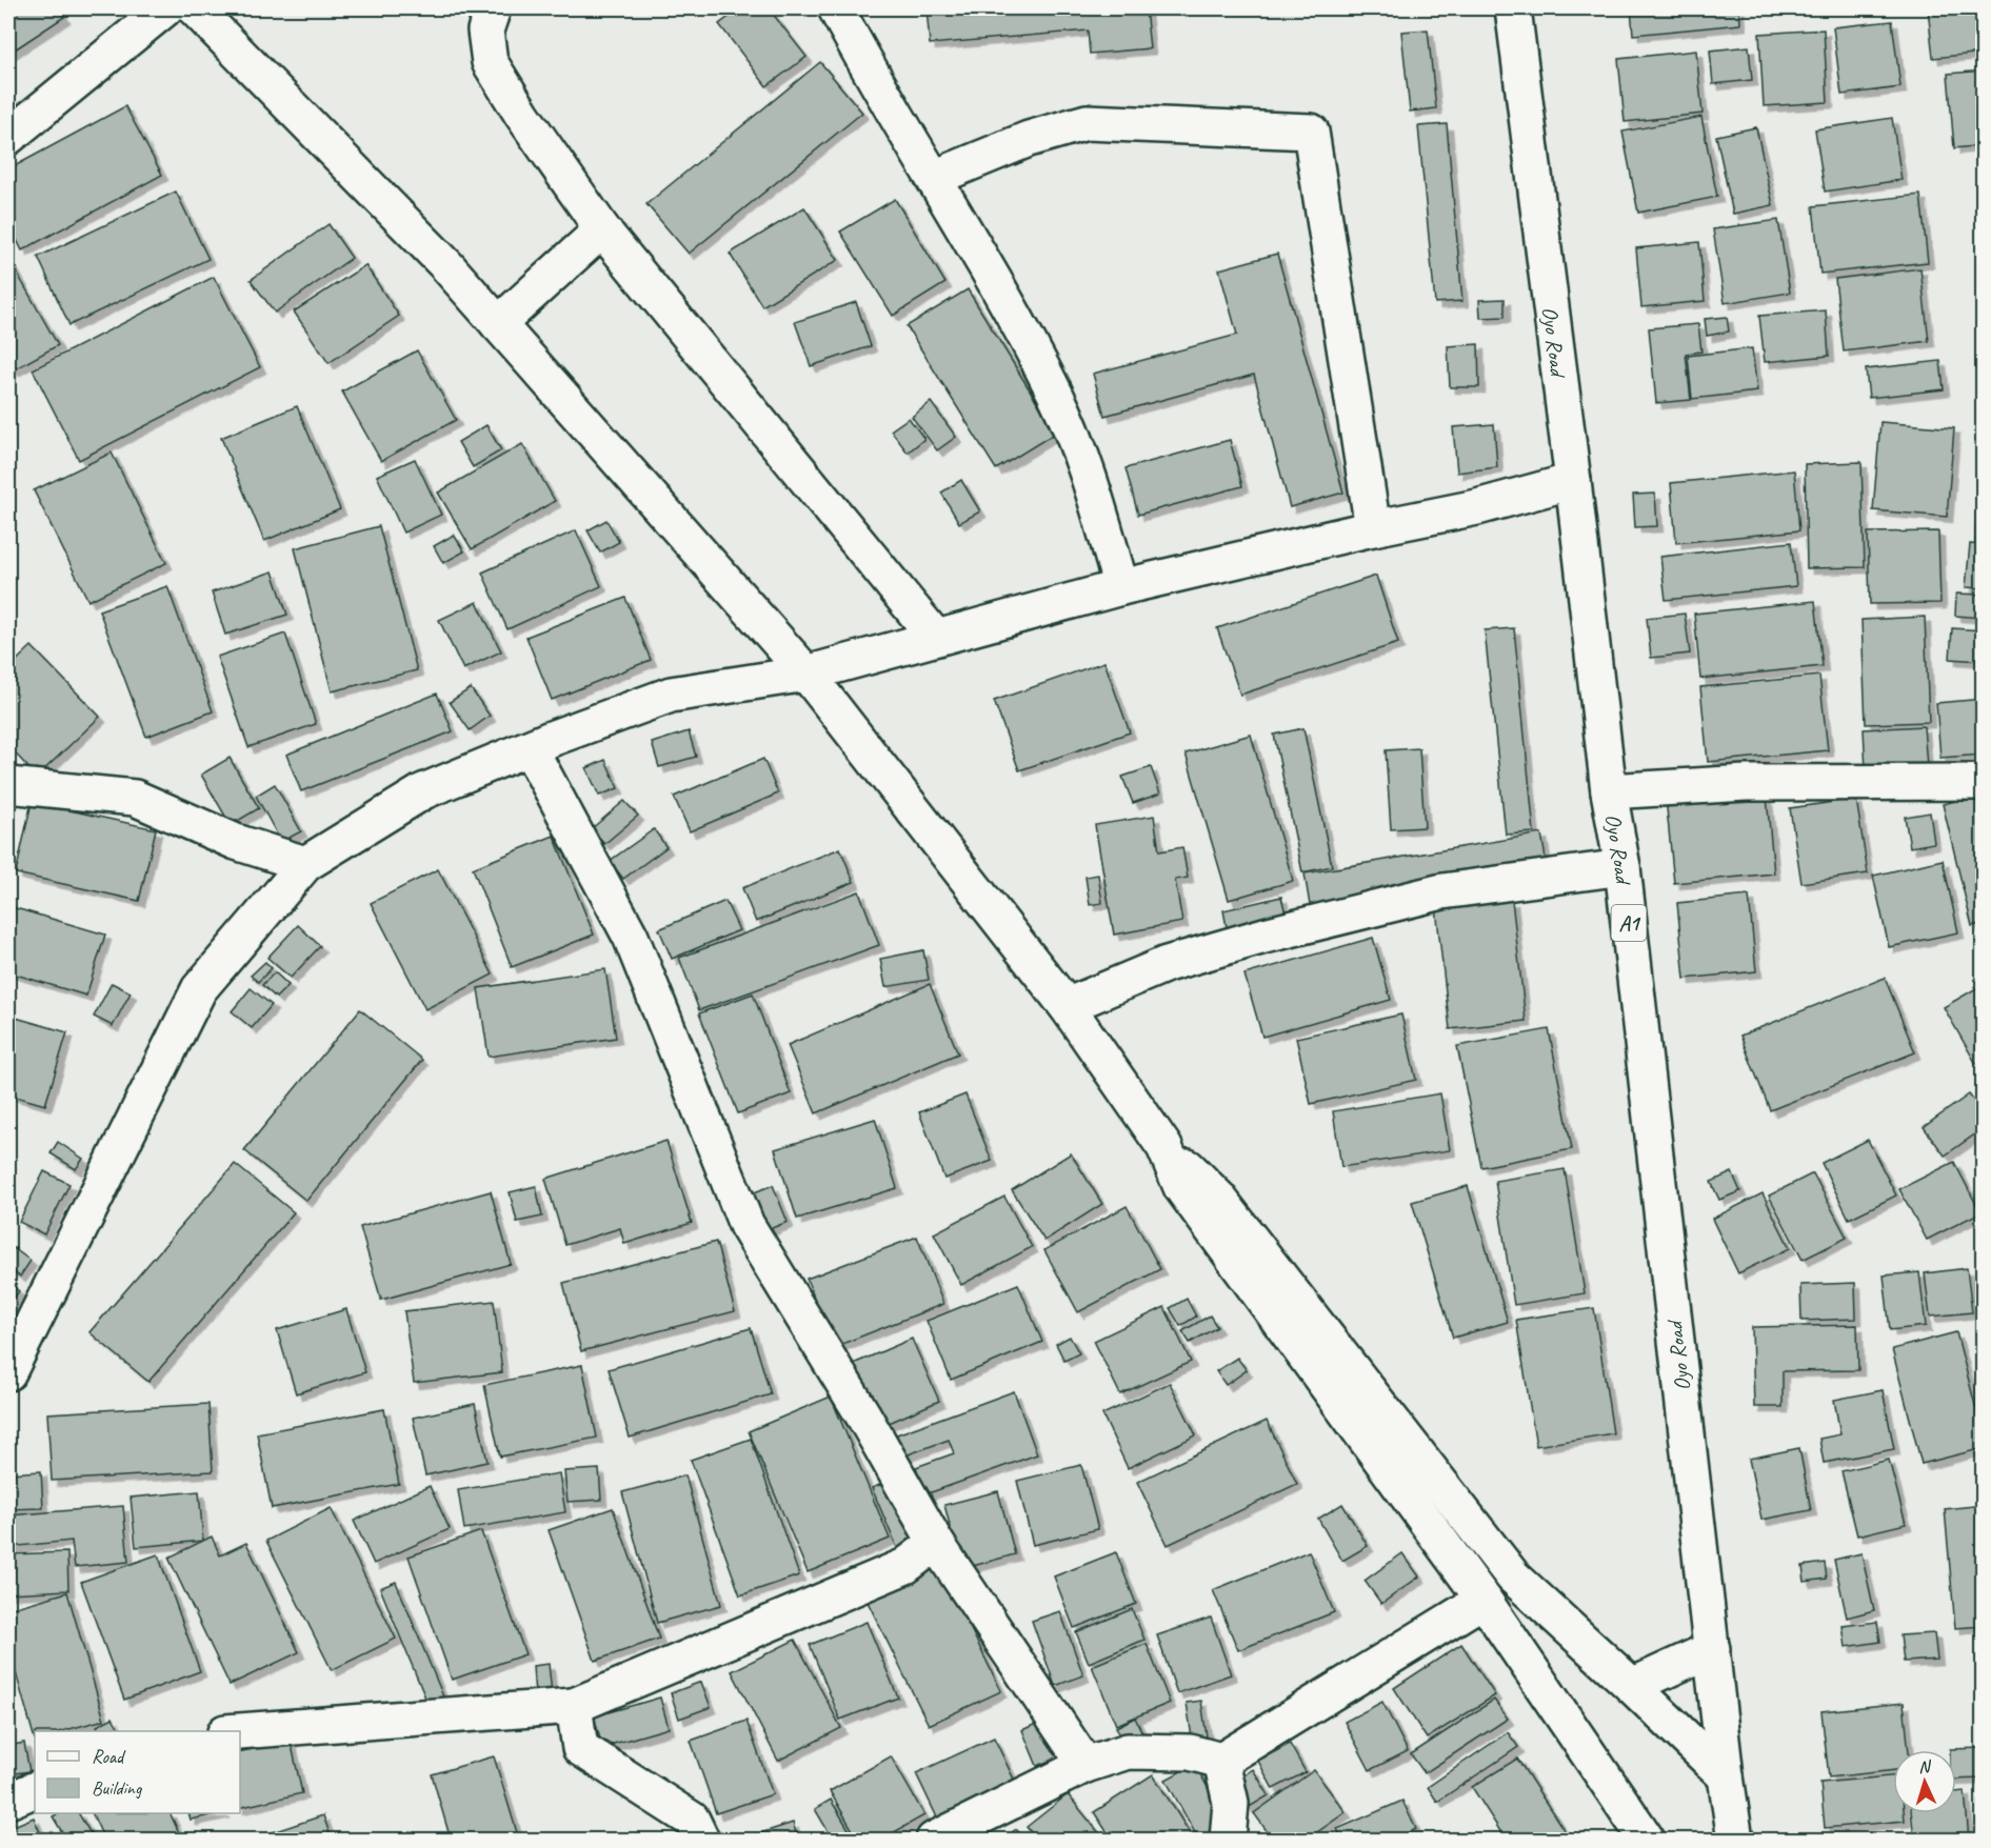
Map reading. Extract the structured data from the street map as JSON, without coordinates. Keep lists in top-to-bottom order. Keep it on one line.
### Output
{"streets":{"main road":["Oyo Road","A1"]},"legend":["Road","Building"],"north":"top"}
